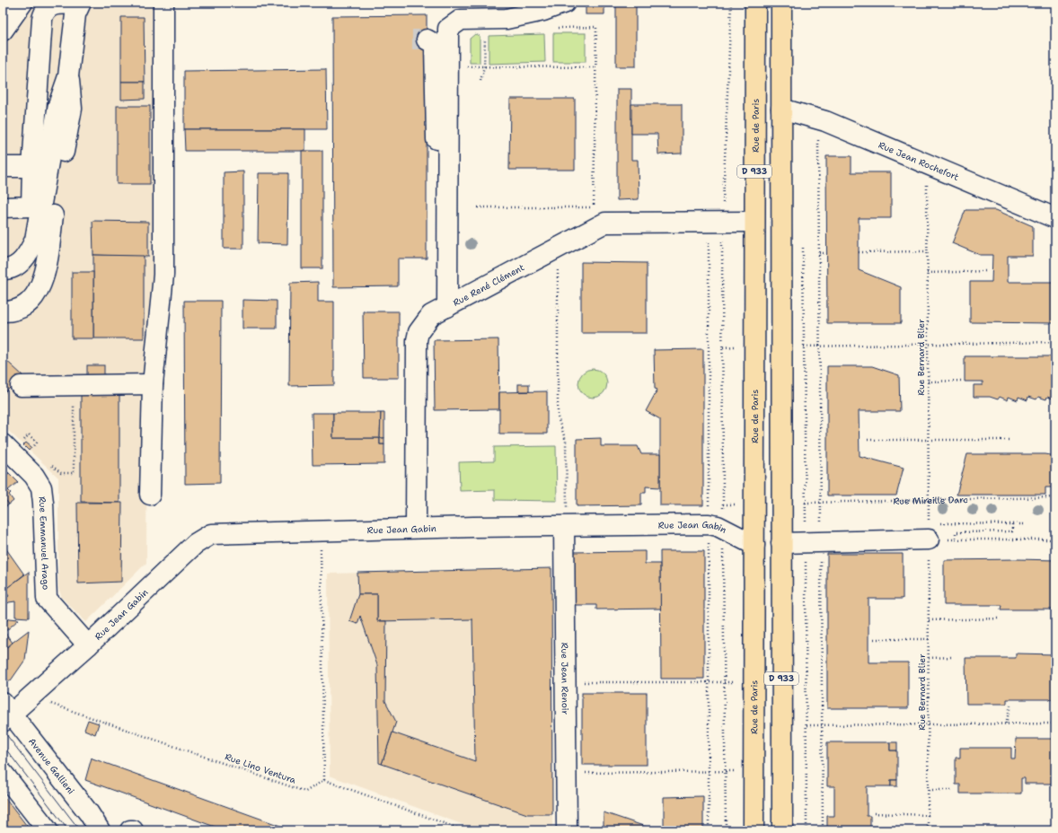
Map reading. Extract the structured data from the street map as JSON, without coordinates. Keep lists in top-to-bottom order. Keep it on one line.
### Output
{"streets":{"main road":["Rue de Paris","D 933"],"street":["Rue Jean Rochefort","Rue René Clément","Rue Jean Gabin","Rue Emmanuel Arago","Rue Jean Renoir","Avenue Gallieni"],"path":["Rue Bernard Blier","Rue Mireille Darc","Rue Lino Ventura"]},"crossings":[["Rue de Paris","Rue René Clément"],["Rue de Paris","Rue Jean Gabin"],["Rue Jean Rochefort","D 933"],["Rue René Clément","Rue Jean Gabin"],["Rue Bernard Blier","Rue Mireille Darc"],["Rue Jean Gabin","Rue Emmanuel Arago"],["Rue Jean Gabin","Rue Jean Renoir"]]}
